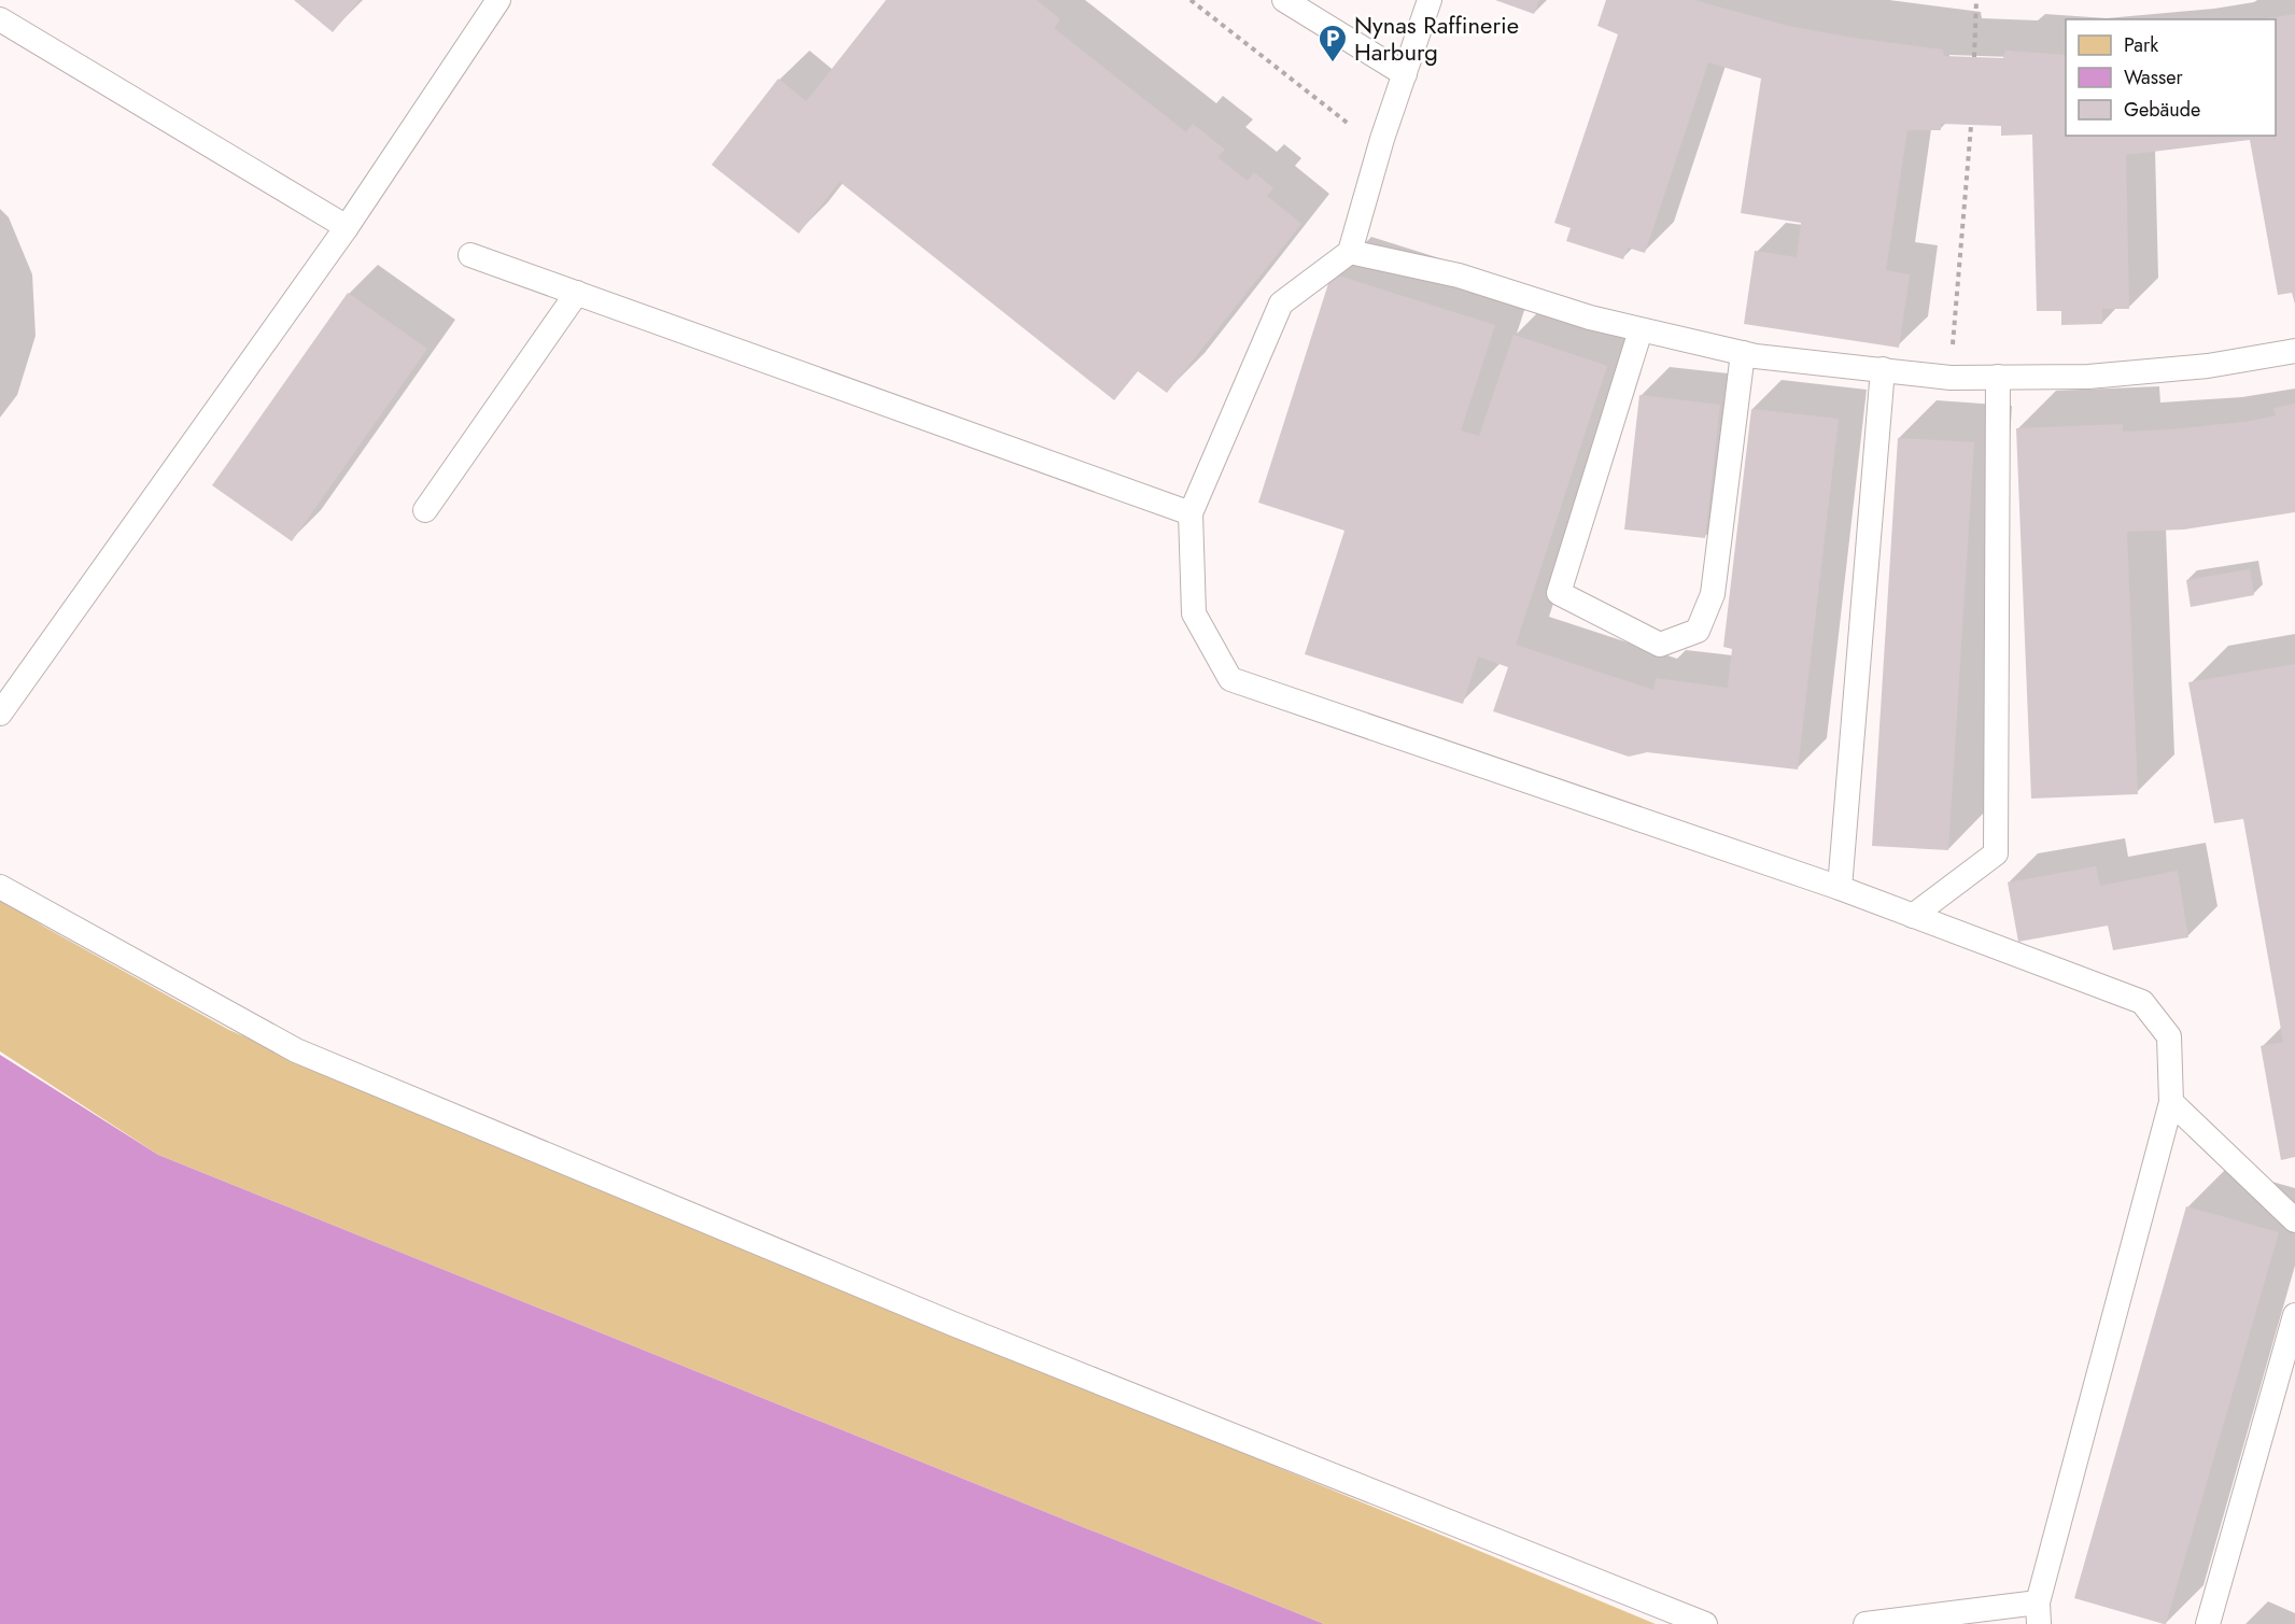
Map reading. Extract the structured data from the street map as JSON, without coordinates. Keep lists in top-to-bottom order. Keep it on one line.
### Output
{"places":{"parking":["Nynas Raffinerie Harburg"]},"legend":["Park","Wasser","Gebäude"]}
